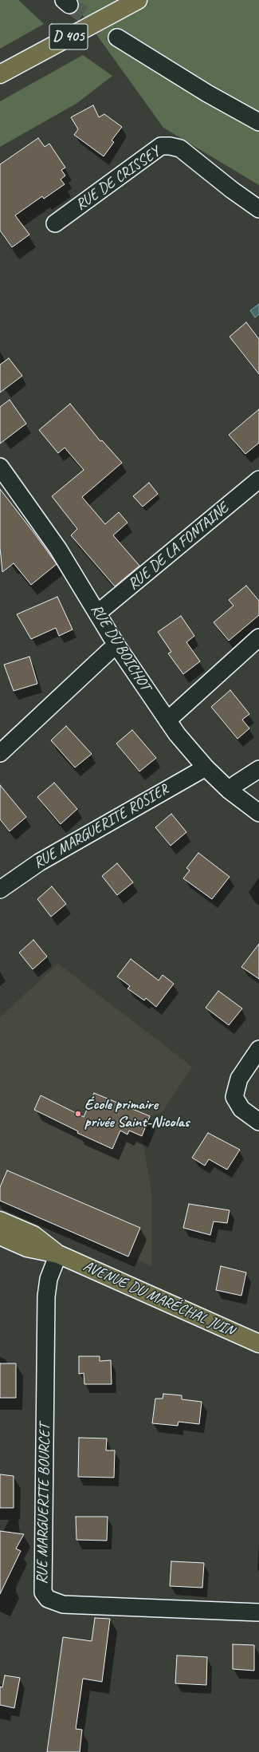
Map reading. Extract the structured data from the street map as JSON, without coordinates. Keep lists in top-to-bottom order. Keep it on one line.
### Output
{"streets":{"main road":["D 405","AVENUE DU MARÉCHAL JUIN"],"street":["RUE DE CRISSEY","RUE DE LA FONTAINE","RUE DU BOICHOT","RUE MARGUERITE ROSIER","RUE MARGUERITE BOURCET"]},"crossings":[["RUE DE LA FONTAINE","RUE DU BOICHOT"],["RUE DU BOICHOT","RUE MARGUERITE ROSIER"],["AVENUE DU MARÉCHAL JUIN","RUE MARGUERITE BOURCET"]],"places":["École primaire privée Saint-Nicolas"]}
